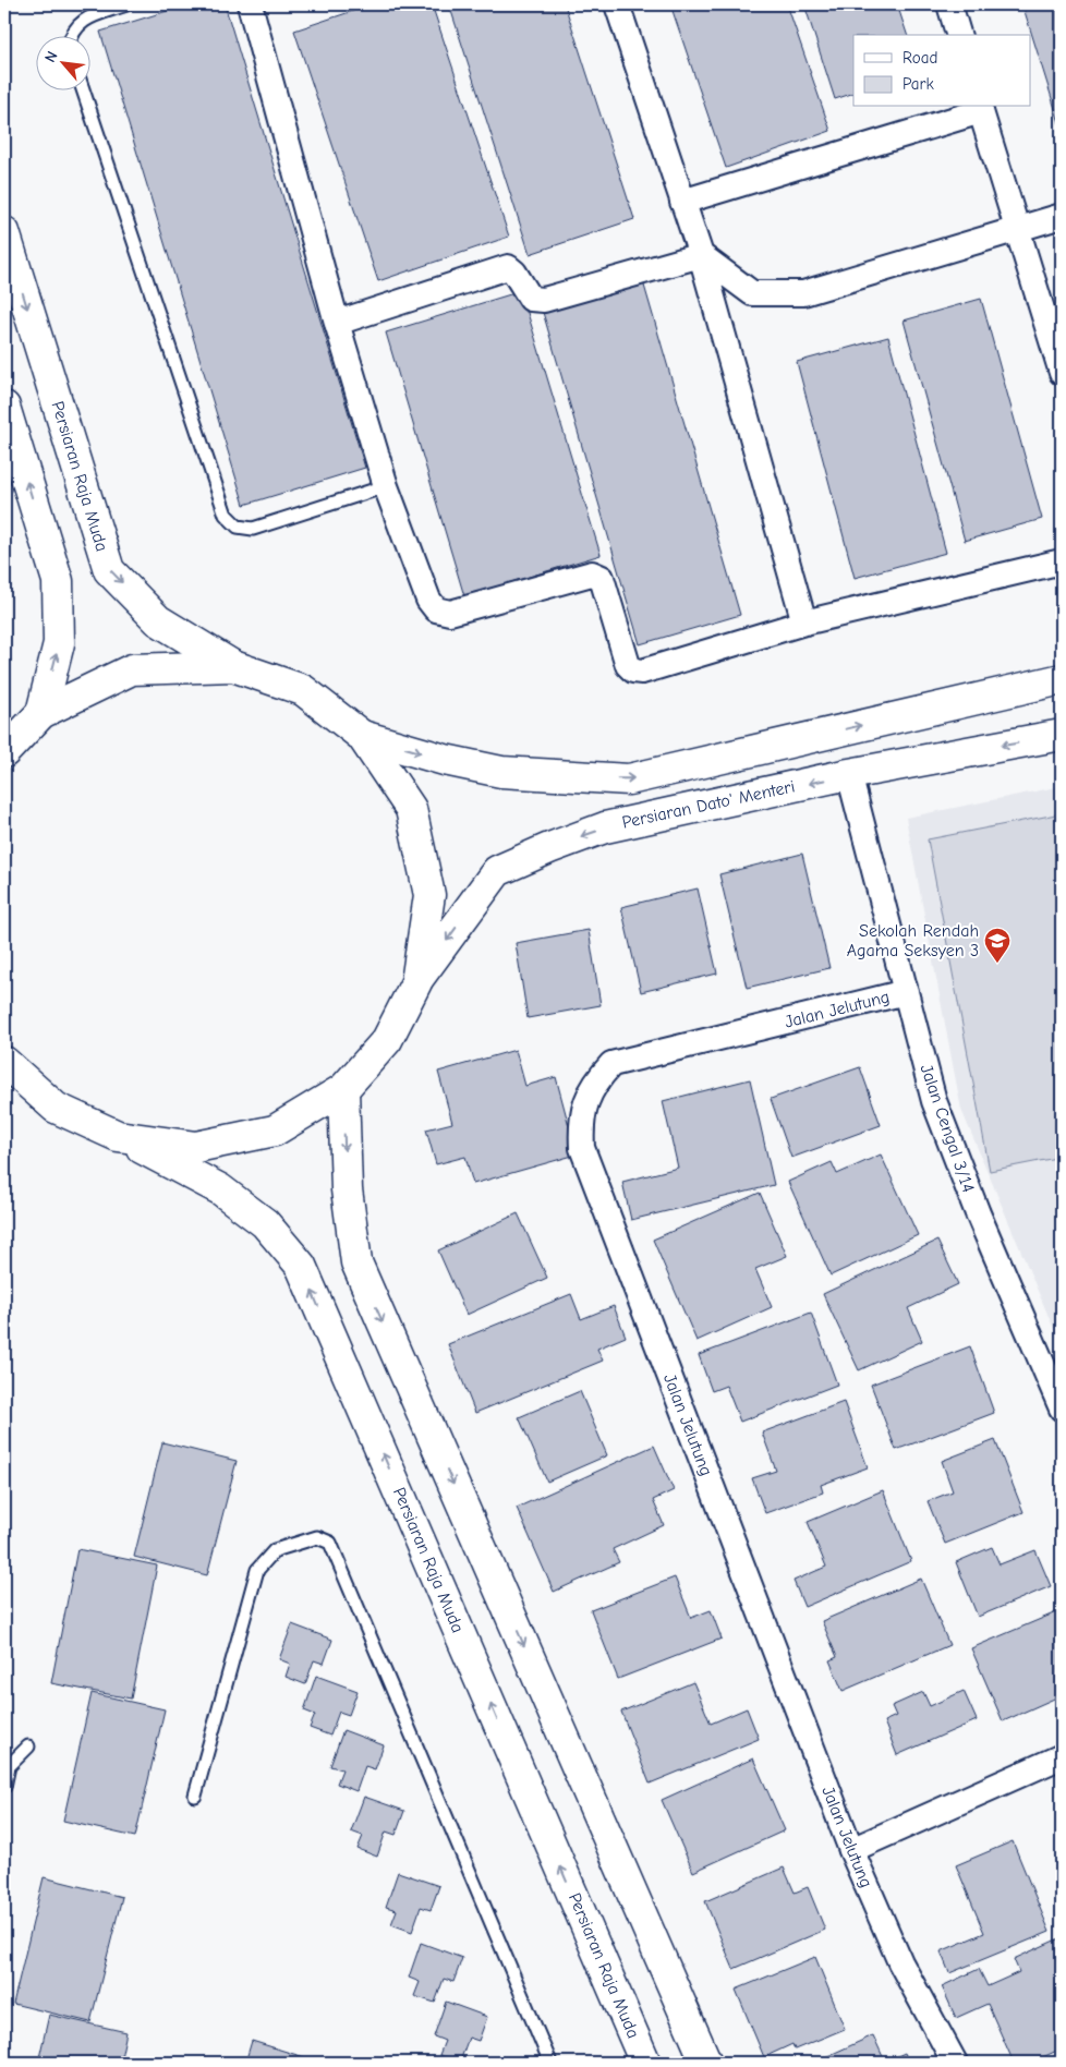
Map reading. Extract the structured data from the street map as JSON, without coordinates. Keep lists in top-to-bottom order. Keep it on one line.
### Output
{"streets":{"main road":["Persiaran Raja Muda","Persiaran Dato' Menteri"],"street":["Jalan Jelutung","Jalan Cengal 3/14"]},"crossings":[["Persiaran Dato' Menteri","Jalan Cengal 3/14"],["Jalan Jelutung","Jalan Cengal 3/14"]],"places":{"school or university":["Sekolah Rendah Agama Seksyen 3"]},"legend":["Road","Park"],"north":"top left"}
